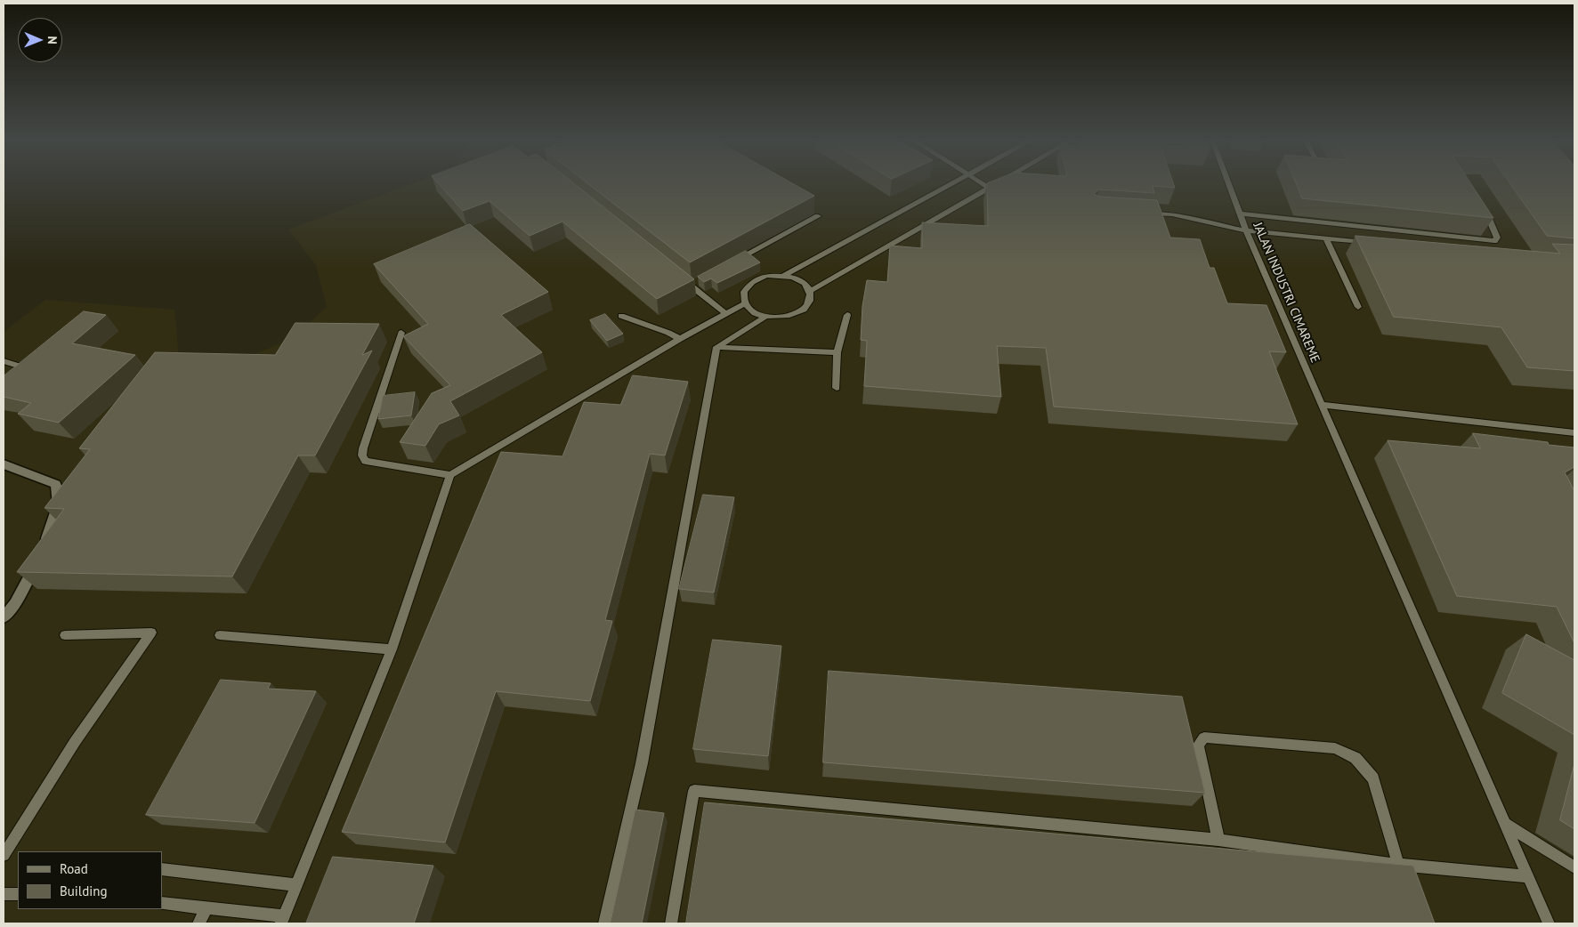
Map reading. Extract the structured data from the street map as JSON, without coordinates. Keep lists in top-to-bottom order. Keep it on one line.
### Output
{"streets":{"lane":["JALAN INDUSTRI CIMAREME"]},"legend":["Road","Building"],"north":"right"}
